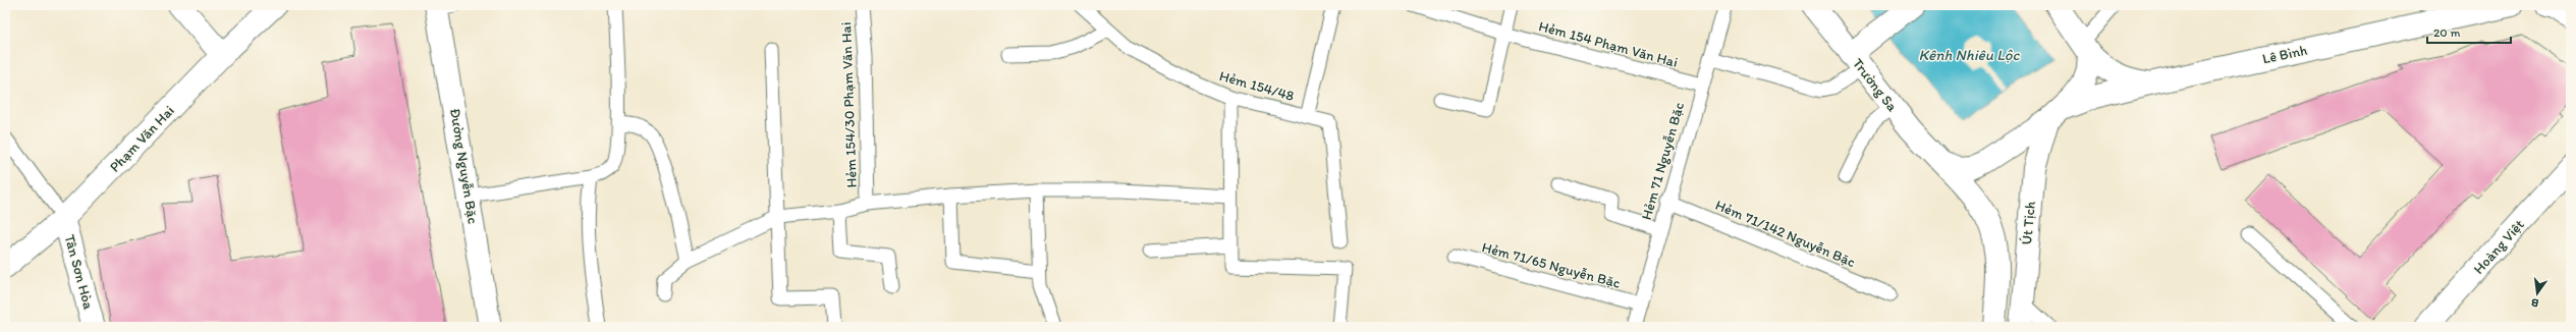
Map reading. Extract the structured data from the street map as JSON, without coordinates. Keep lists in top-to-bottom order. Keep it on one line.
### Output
{"streets":{"street":["Lê Bình","Trường Sa","Phạm Văn Hai","Đường Nguyễn Bặc","Út Tịch","Hoàng Việt","Tân Sơn Hòa"],"lane":["Hẻm 154 Phạm Văn Hai","Hẻm 154/48","Hẻm 154/30 Phạm Văn Hai","Hẻm 71 Nguyễn Bặc","Hẻm 71/142 Nguyễn Bặc","Hẻm 71/65 Nguyễn Bặc"]},"crossings":[["Hẻm 154 Phạm Văn Hai","Hẻm 71 Nguyễn Bặc"],["Lê Bình","Trường Sa"],["Lê Bình","Út Tịch"],["Trường Sa","Út Tịch"],["Phạm Văn Hai","Tân Sơn Hòa"],["Hẻm 71 Nguyễn Bặc","Hẻm 71/142 Nguyễn Bặc"],["Hẻm 71 Nguyễn Bặc","Hẻm 71/65 Nguyễn Bặc"]],"water":["Kênh Nhiêu Lộc"],"scale_bar":"20 m","north":"bottom"}
